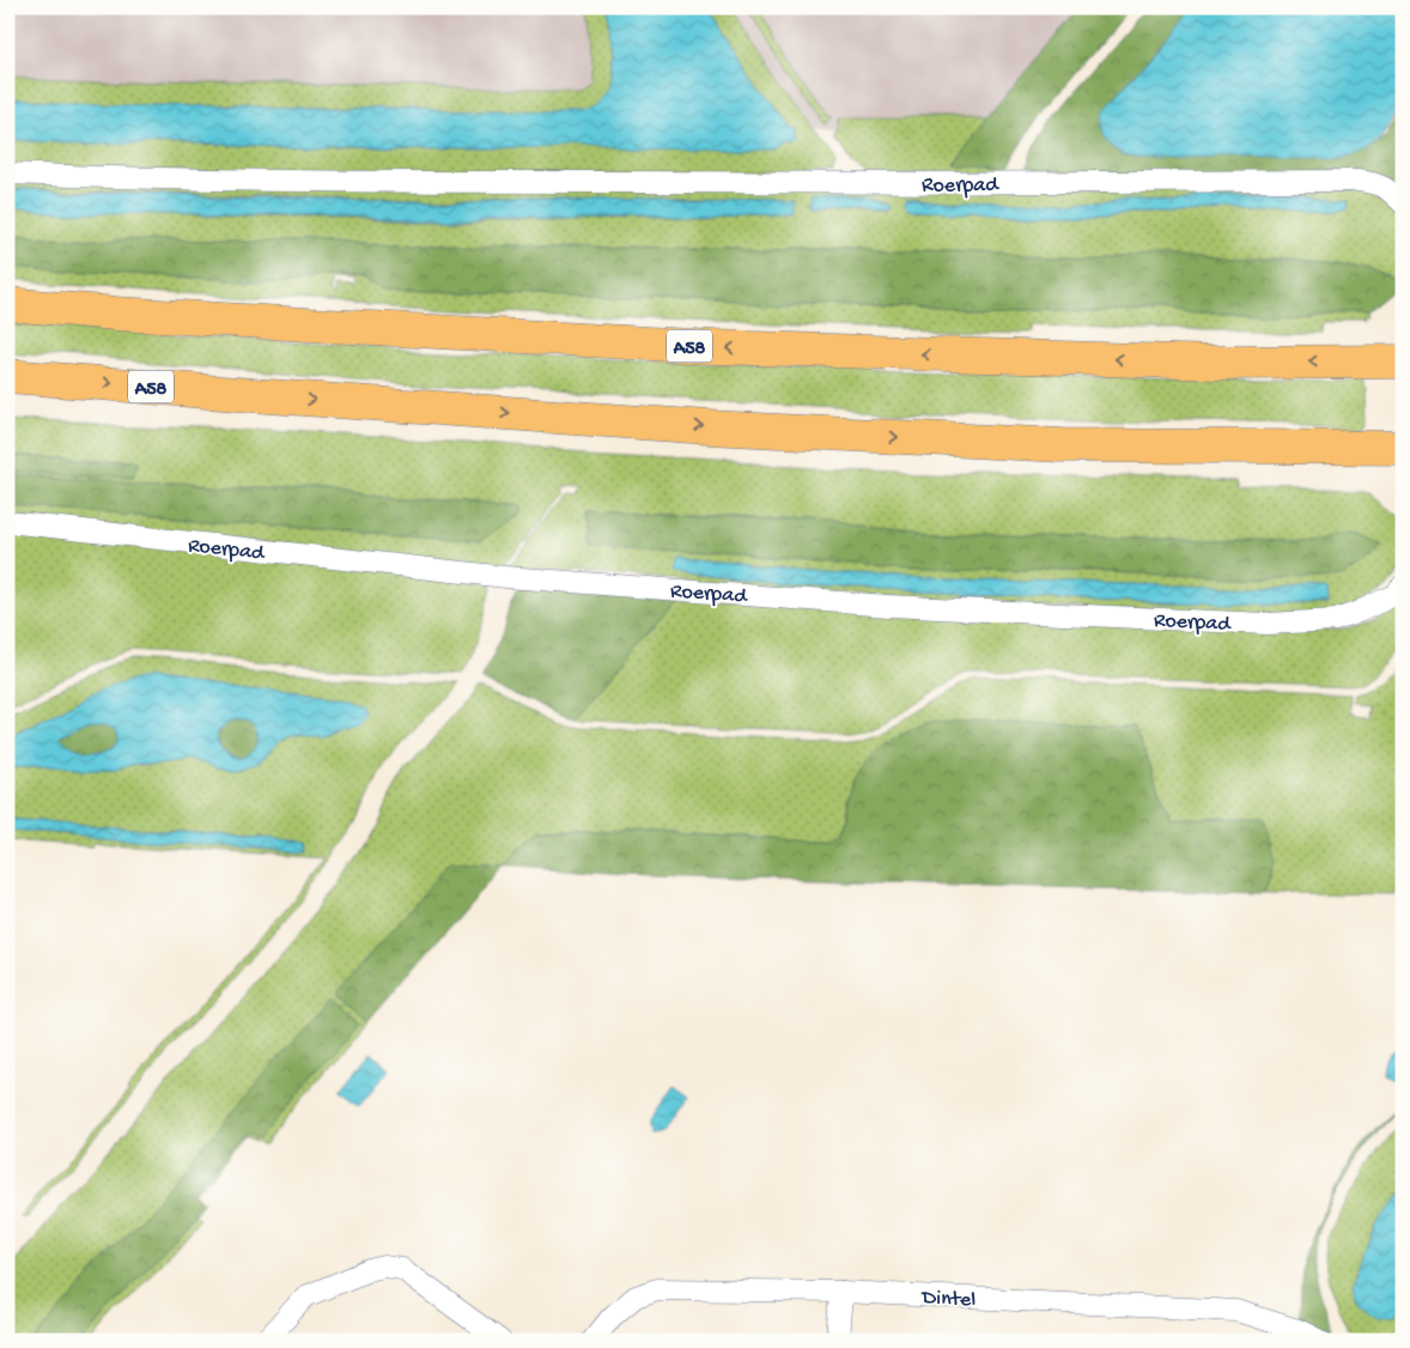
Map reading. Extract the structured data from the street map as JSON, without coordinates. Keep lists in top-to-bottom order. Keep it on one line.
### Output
{"streets":{"highway":["A58"],"street":["Roerpad","Dintel"]}}
